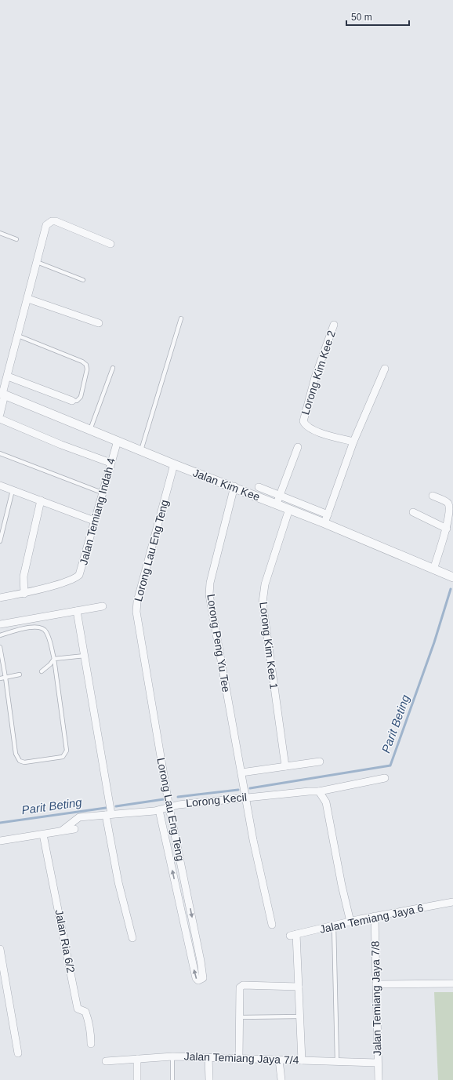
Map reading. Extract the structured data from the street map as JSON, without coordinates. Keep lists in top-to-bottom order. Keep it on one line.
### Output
{"streets":{"street":["Lorong Kim Kee 2","Jalan Kim Kee","Jalan Temiang Indah 4","Lorong Lau Eng Teng","Lorong Peng Yu Tee","Lorong Kim Kee 1","Lorong Kecil","Jalan Temiang Jaya 6","Jalan Ria 6/2","Jalan Temiang Jaya 7/8","Jalan Temiang Jaya 7/4"]},"crossings":[["Jalan Kim Kee","Jalan Temiang Indah 4"],["Jalan Kim Kee","Lorong Lau Eng Teng"],["Jalan Kim Kee","Lorong Peng Yu Tee"],["Jalan Kim Kee","Lorong Kim Kee 1"],["Lorong Lau Eng Teng","Lorong Kecil"],["Lorong Peng Yu Tee","Lorong Kecil"],["Jalan Temiang Jaya 6","Jalan Temiang Jaya 7/8"],["Jalan Temiang Jaya 7/8","Jalan Temiang Jaya 7/4"]],"water":["Parit Beting"],"scale_bar":"50 m"}
